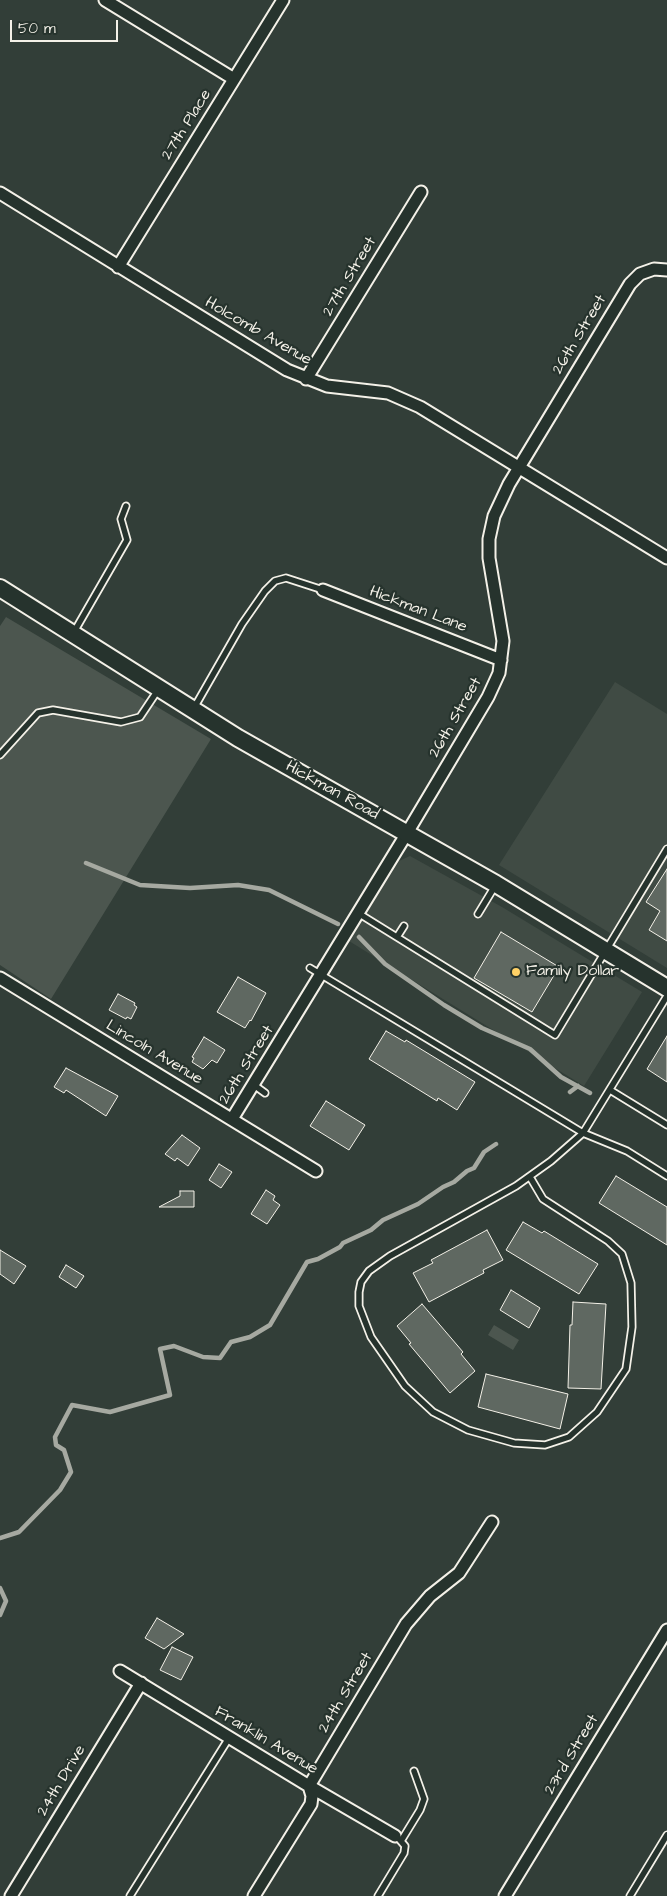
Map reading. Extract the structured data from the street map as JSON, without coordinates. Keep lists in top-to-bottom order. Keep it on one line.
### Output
{"streets":{"main road":["Hickman Road"],"street":["27th Place","27th Street","Holcomb Avenue","26th Street","Hickman Lane","Lincoln Avenue","24th Street","Franklin Avenue","23rd Street","24th Drive"]},"crossings":[["27th Place","Holcomb Avenue"],["27th Street","Holcomb Avenue"],["Holcomb Avenue","26th Street"],["26th Street","Hickman Lane"],["26th Street","Hickman Road"],["26th Street","Lincoln Avenue"],["24th Street","Franklin Avenue"],["Franklin Avenue","24th Drive"]],"places":["Family Dollar"],"scale_bar":"50 m"}
